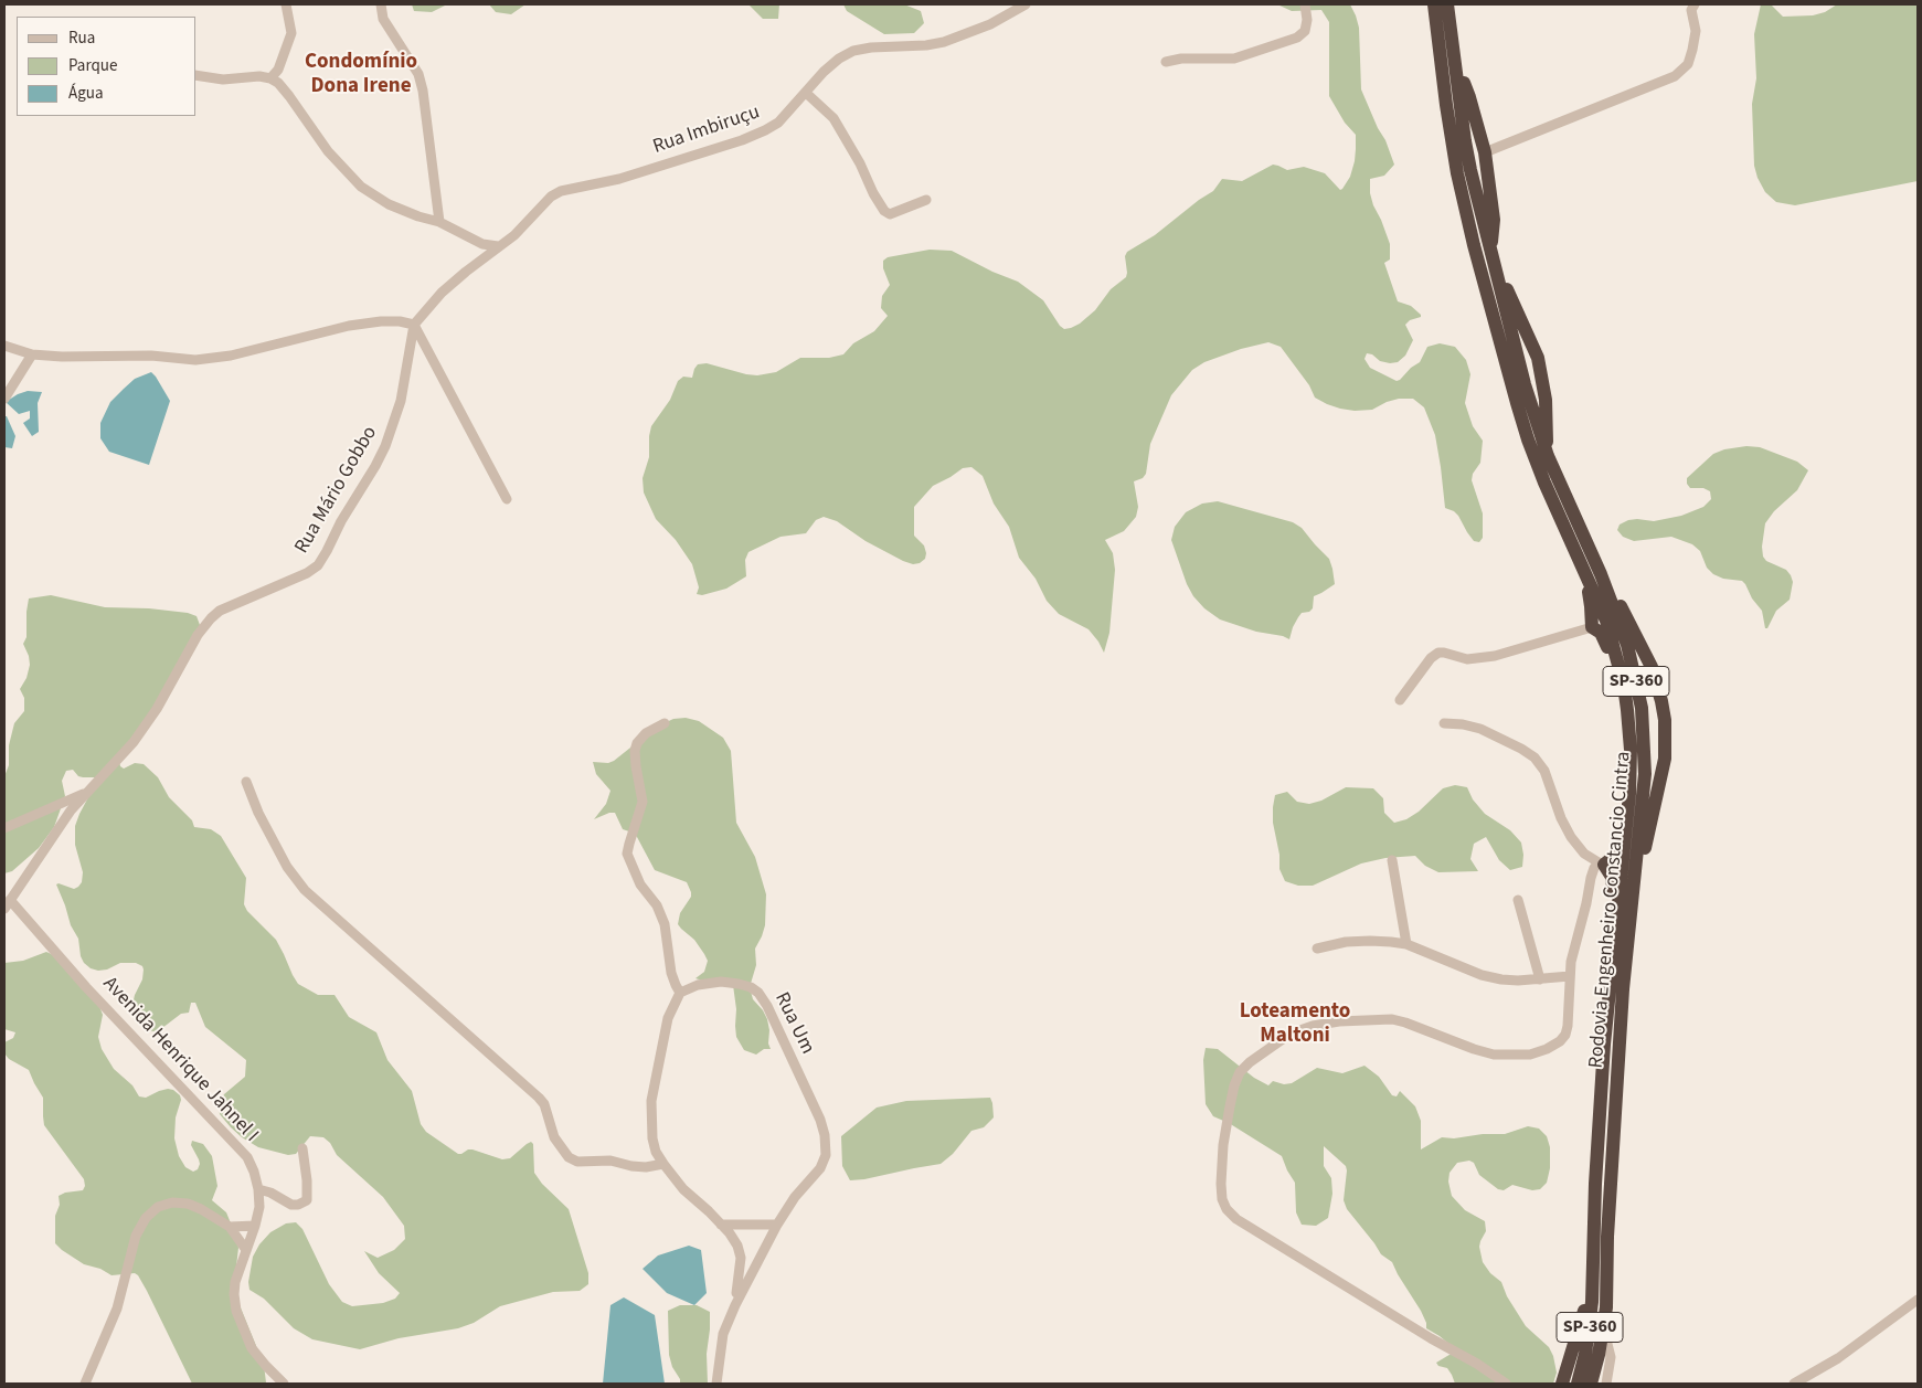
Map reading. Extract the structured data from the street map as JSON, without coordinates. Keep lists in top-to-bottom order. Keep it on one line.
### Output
{"streets":{"highway":["SP-360","Rodovia Engenheiro Constancio Cintra"],"street":["Rua Imbiruçu","Rua Mário Gobbo","Rua Um","Avenida Henrique Jahnel I"]},"crossings":[["Rua Imbiruçu","Rua Mário Gobbo"],["Rua Mário Gobbo","Avenida Henrique Jahnel I"]],"districts":["Condomínio Dona Irene","Loteamento Maltoni"],"legend":["Rua","Parque","Água"]}
